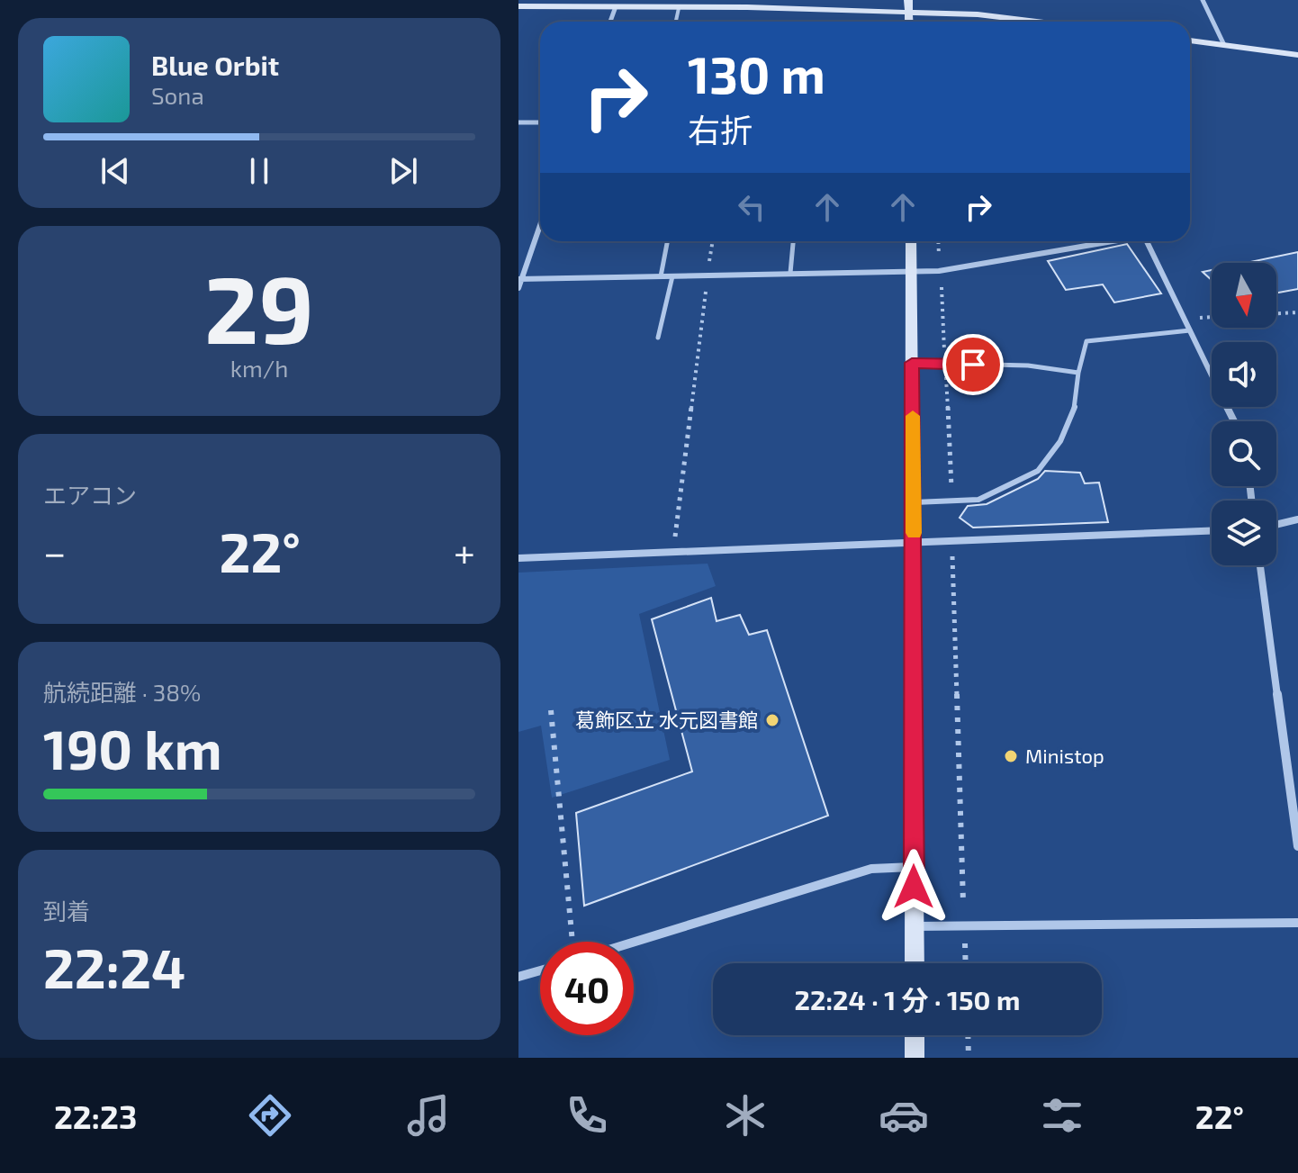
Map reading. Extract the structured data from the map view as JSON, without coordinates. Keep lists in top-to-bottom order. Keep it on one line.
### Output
{"places":["葛飾区立 水元図書館","Ministop"],"north":"bottom","page":{"turn":["130 m","右折"],"song":["Blue Orbit","Sona"],"tile":[["29","km/h"],"エアコン",["航続距離 · 38%","190 km"],["到着","22:24"]],"heat":["−","22°","+"],"limit":"40","trip":"22:24 · 1 分 · 150 m","tabs":["22:23","22°"]}}
